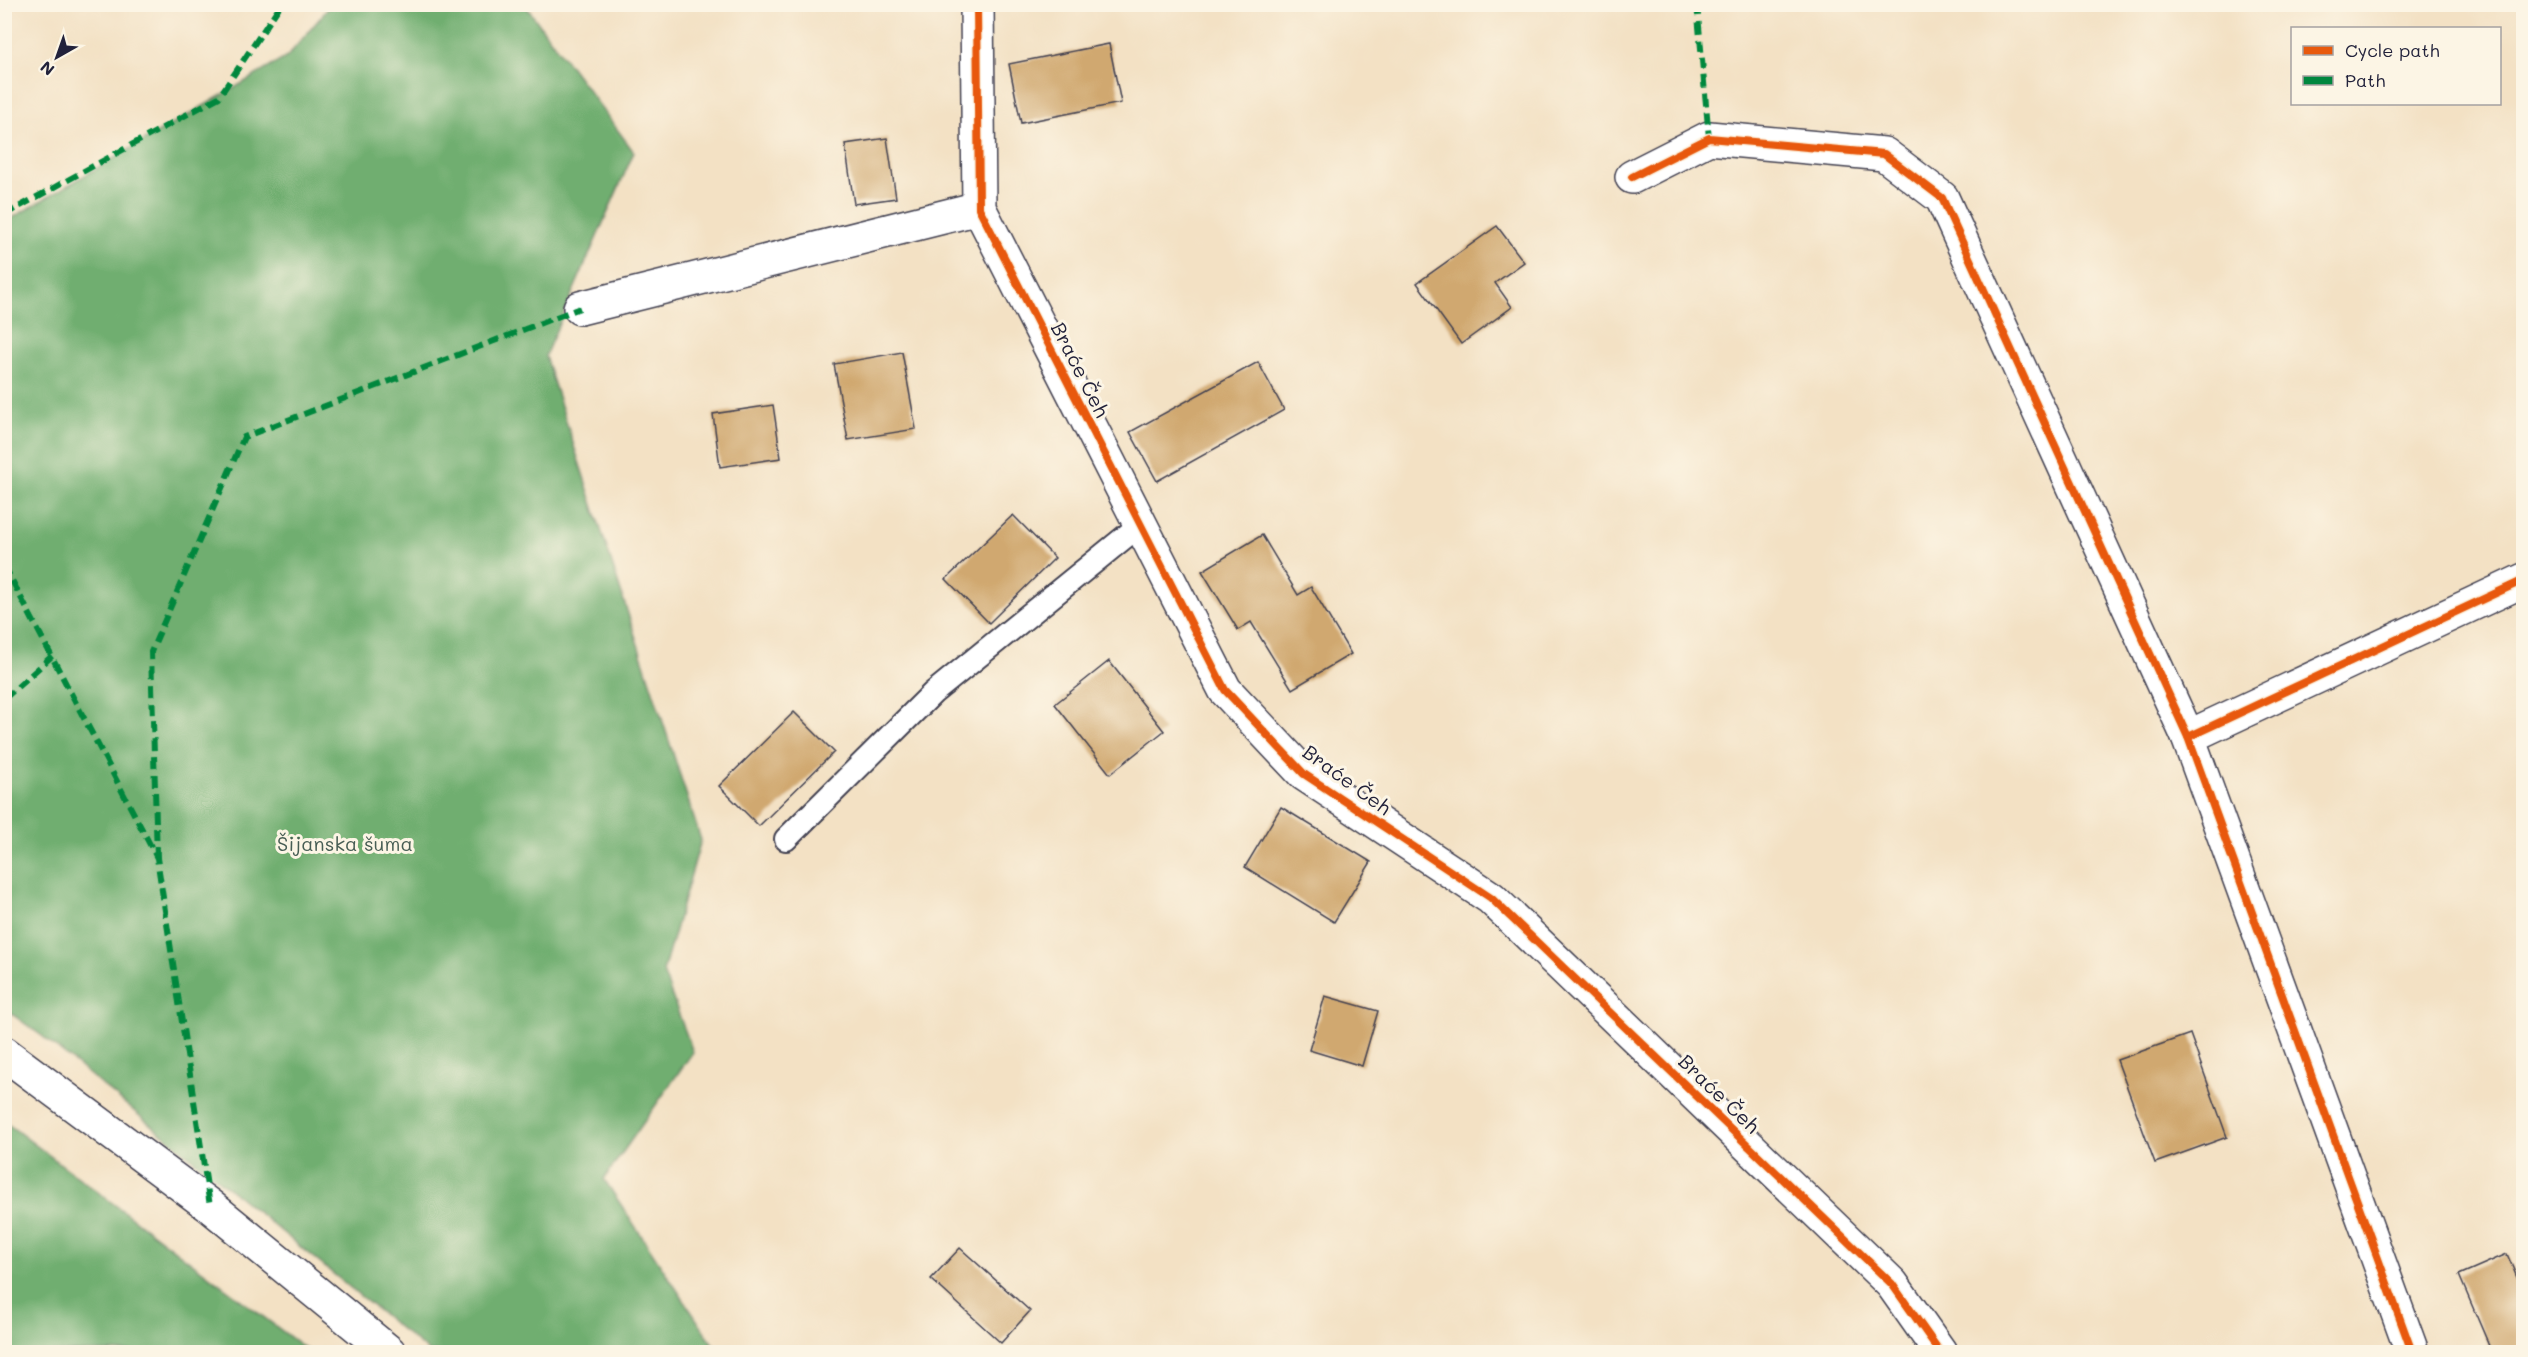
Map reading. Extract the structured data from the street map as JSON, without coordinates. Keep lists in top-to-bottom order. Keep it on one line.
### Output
{"streets":{"street":["Braće Čeh"]},"parks":["Šijanska šuma"],"legend":["Cycle path","Path"],"north":"bottom left"}
